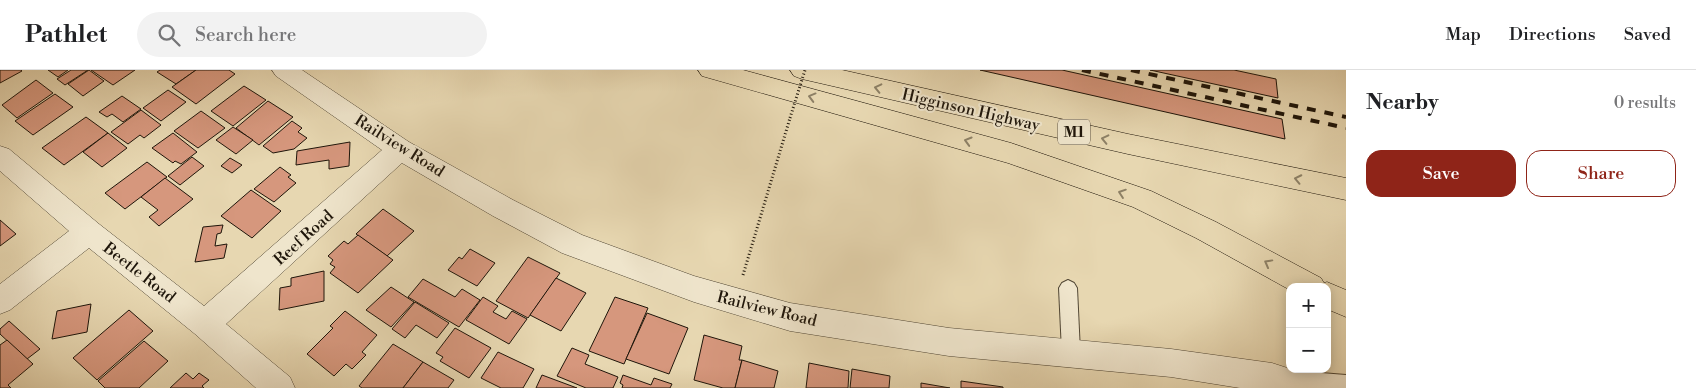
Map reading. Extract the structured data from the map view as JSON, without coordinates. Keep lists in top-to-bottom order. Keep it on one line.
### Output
{"streets":{"highway":["Higginson Highway","M1"],"street":["Railview Road","Reef Road","Beetle Road"]},"crossings":[["Railview Road","Reef Road"],["Reef Road","Beetle Road"]],"page":{"header":"Pathlet","search":"Search here","nav":["Map","Directions","Saved"],"heading":["Nearby","0 results"],"buttons":["Save","Share"],"map_buttons":["+","−"]}}
